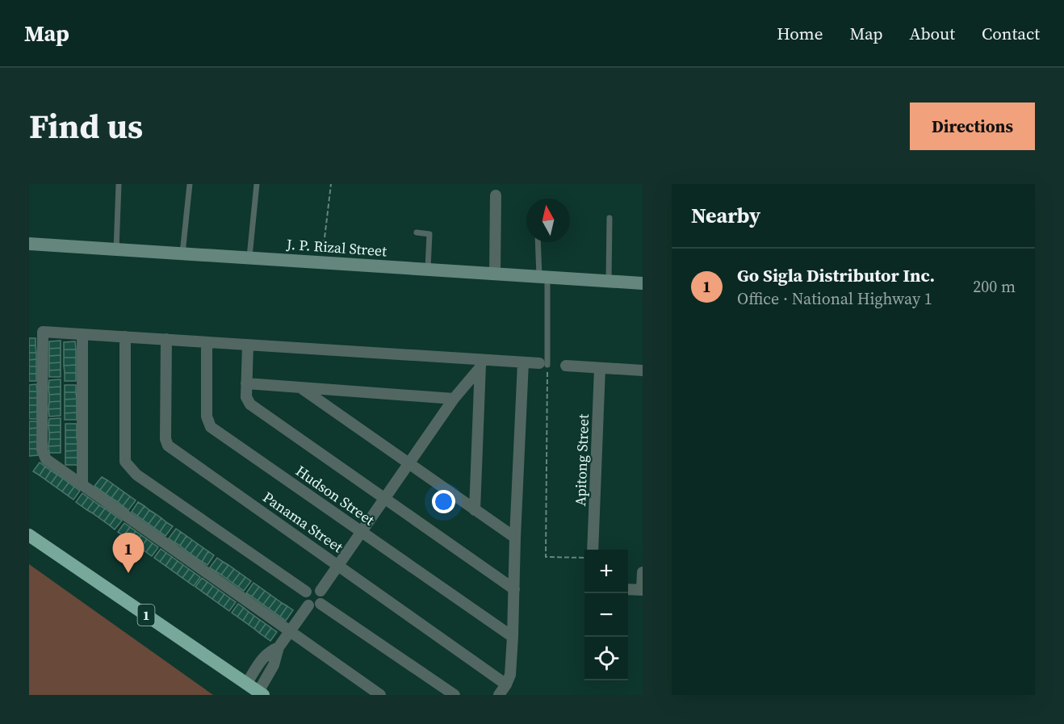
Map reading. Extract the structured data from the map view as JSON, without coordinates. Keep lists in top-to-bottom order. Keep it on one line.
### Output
{"streets":{"highway":["1"],"main road":["J. P. Rizal Street"],"street":["Apitong Street","Hudson Street","Panama Street"]},"north":"top","page":{"header":"Map","nav":["Home","Map","About","Contact"],"title":"Find us","buttons":"Directions","heading":"Nearby","list":[{"mark":"1","name":"Go Sigla Distributor Inc.","note":"Office · National Highway 1","value":"200 m"}],"pins":"1","map_buttons":["+","−"]}}
